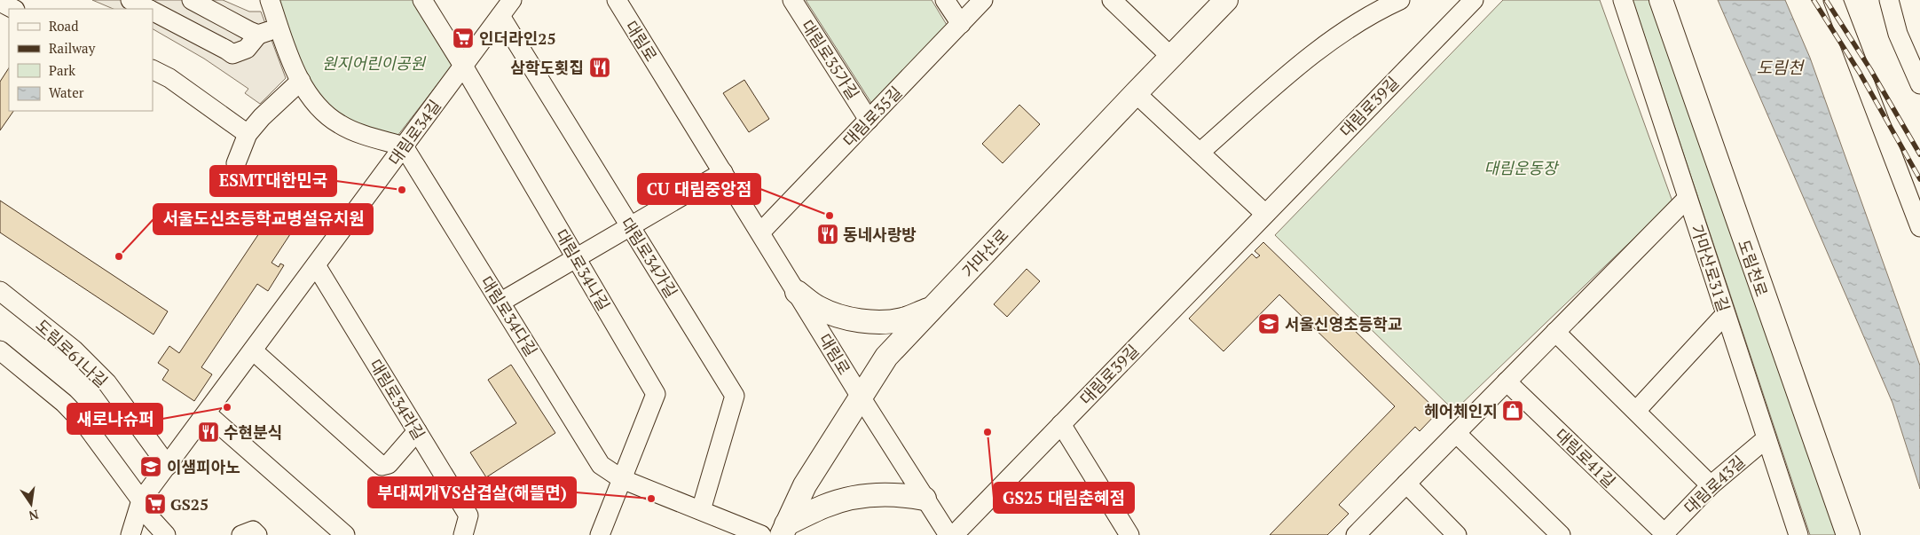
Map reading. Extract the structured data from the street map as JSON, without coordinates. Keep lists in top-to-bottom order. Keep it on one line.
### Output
{"streets":{"main road":["가마산로","도림천로"],"street":["대림로","대림로35가길","대림로39길","대림로35길","대림로34길","대림로34가길","가마산로31길","대림로34나길","대림로34다길","도림로61나길","대림로34라길","대림로41길","대림로43길"]},"crossings":[["대림로","대림로35길"],["대림로","가마산로"],["대림로35가길","대림로35길"],["대림로34길","대림로34가길"],["대림로34길","대림로34나길"],["대림로34길","대림로34다길"],["대림로34길","도림로61나길"],["대림로34길","대림로34라길"],["가마산로31길","대림로43길"],["대림로34나길","대림로34다길"],["대림로41길","대림로43길"]],"water":["도림천"],"parks":["원지어린이공원","대림운동장"],"places":{"supermarket":["인더라인25","GS25"],"restaurant":["삼학도횟집","동네사랑방","수현분식"],"other":["ESMT대한민국","CU 대림중앙점","서울도신초등학교병설유치원","새로나슈퍼","GS25 대림춘혜점","부대찌개VS삼겹살(해뜰면)"],"school or university":["서울신영초등학교","이샘피아노"],"shop":["헤어체인지"]},"legend":["Road","Railway","Park","Water"],"north":"bottom"}
